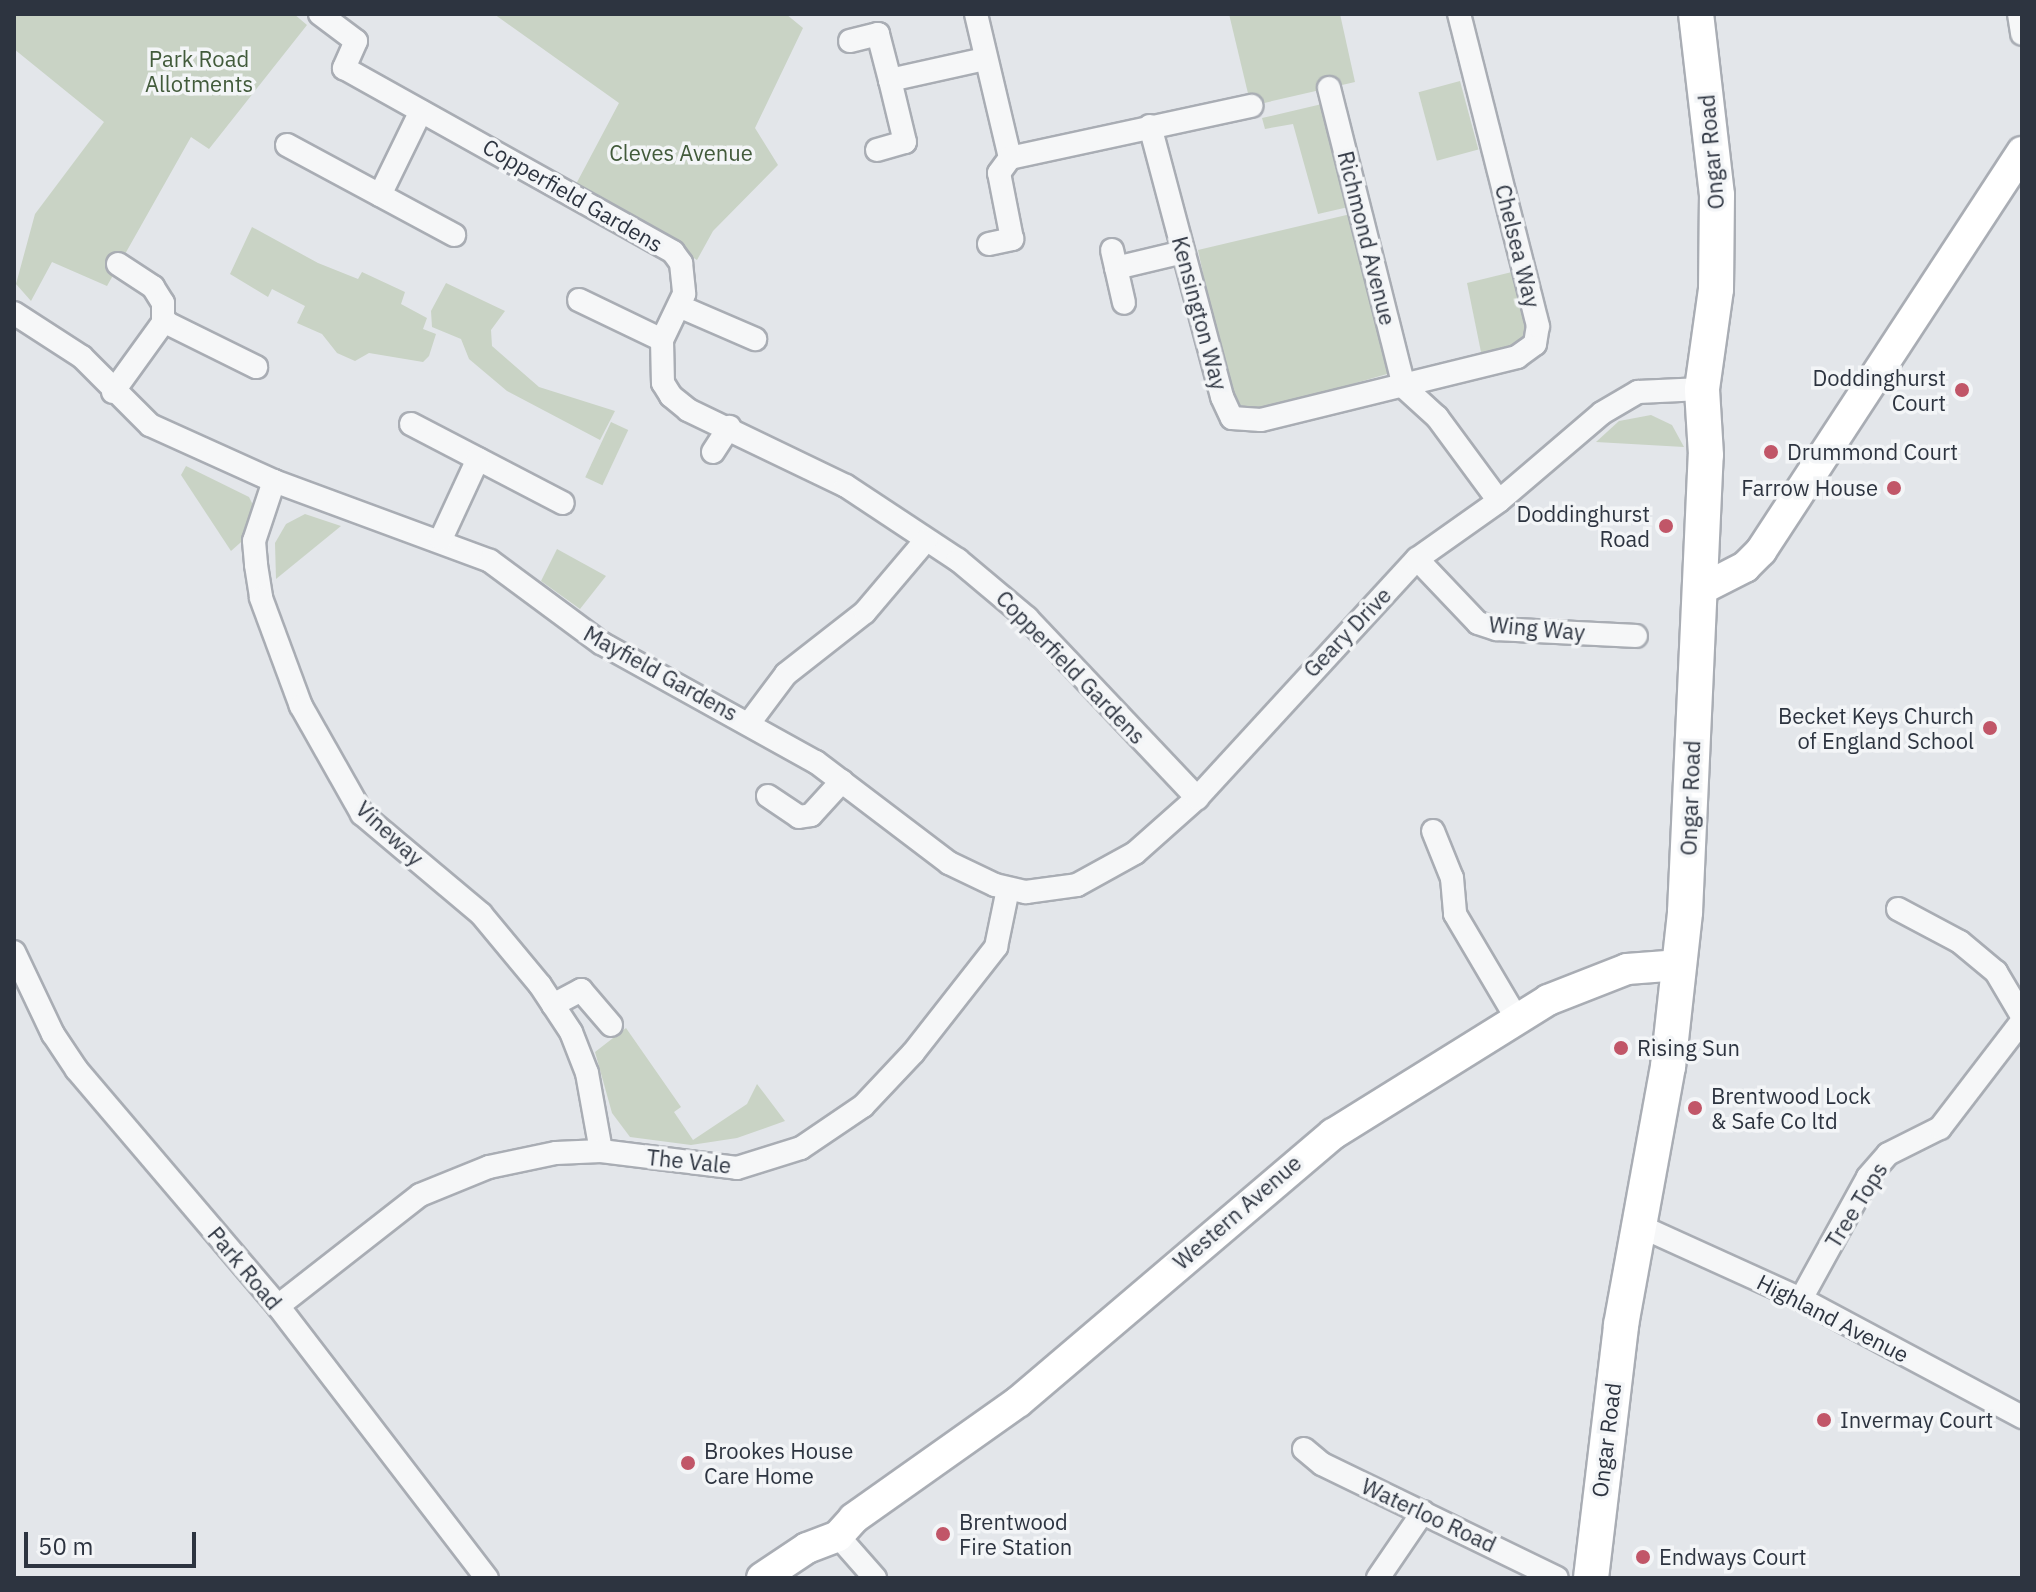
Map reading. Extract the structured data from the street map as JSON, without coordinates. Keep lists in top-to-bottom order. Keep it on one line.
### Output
{"streets":{"main road":["Ongar Road"],"street":["Copperfield Gardens","Richmond Avenue","Chelsea Way","Kensington Way","Wing Way","Geary Drive","Mayfield Gardens","Vineway","The Vale","Tree Tops","Western Avenue","Park Road","Highland Avenue","Waterloo Road"]},"crossings":[["Ongar Road","Geary Drive"],["Ongar Road","Western Avenue"],["Ongar Road","Highland Avenue"],["Copperfield Gardens","Geary Drive"],["Richmond Avenue","Chelsea Way"],["Richmond Avenue","Kensington Way"],["Chelsea Way","Kensington Way"],["Wing Way","Geary Drive"],["Geary Drive","Mayfield Gardens"],["Geary Drive","The Vale"],["Mayfield Gardens","Vineway"],["Mayfield Gardens","The Vale"],["Vineway","The Vale"],["The Vale","Park Road"],["Tree Tops","Highland Avenue"]],"parks":["Park Road Allotments","Cleves Avenue"],"places":["Doddinghurst Court","Drummond Court","Farrow House","Doddinghurst Road","Becket Keys Church of England School","Rising Sun","Brentwood Lock & Safe Co ltd","Invermay Court","Brookes House Care Home","Brentwood Fire Station","Endways Court"],"scale_bar":"50 m"}
